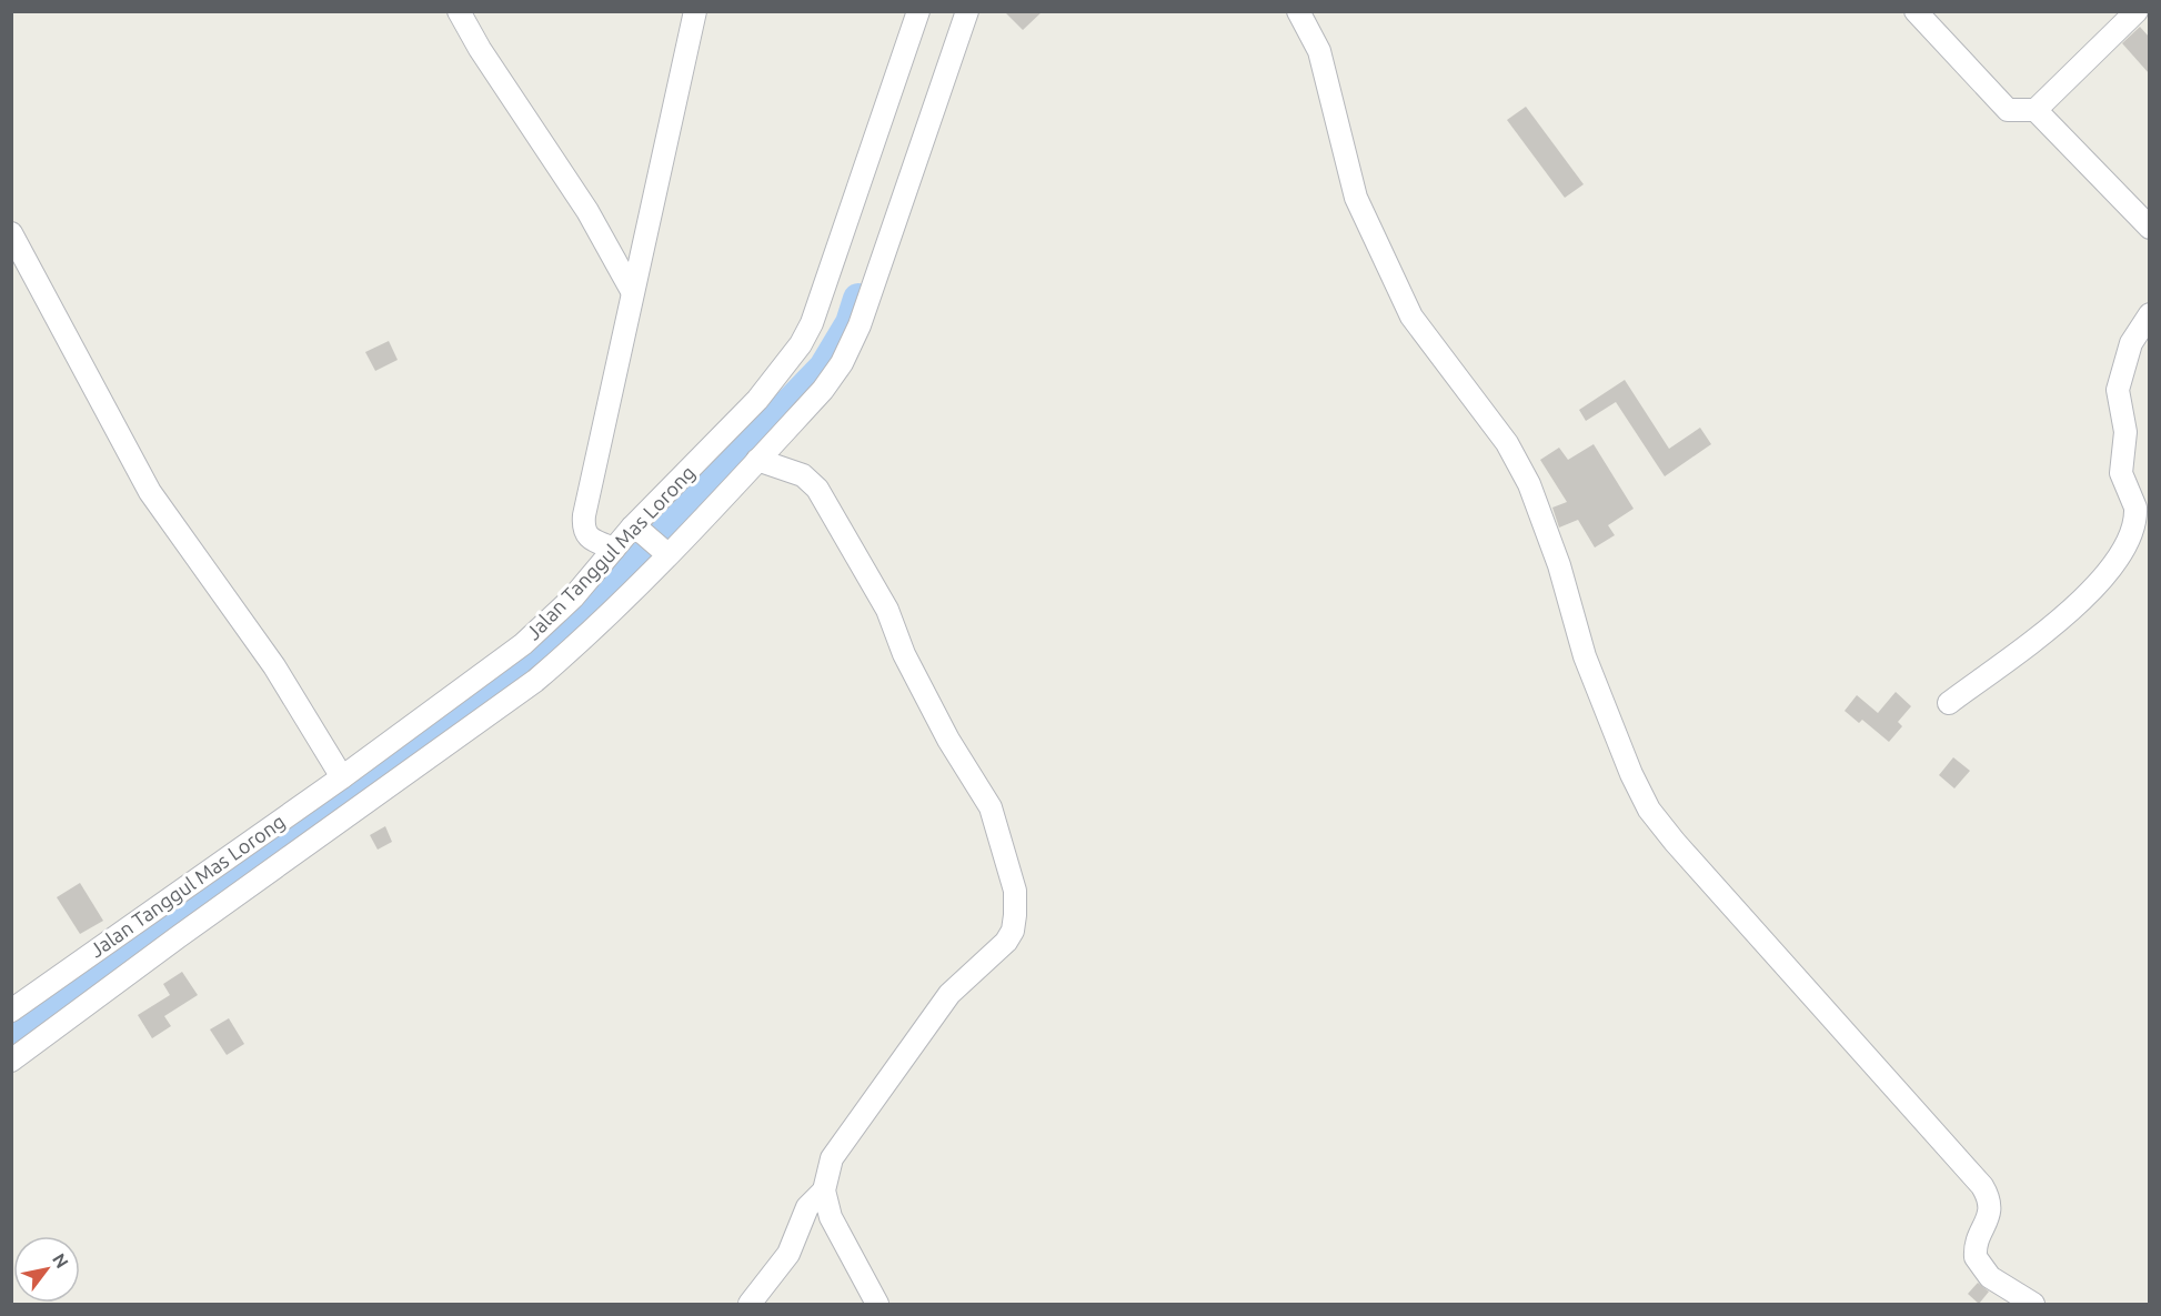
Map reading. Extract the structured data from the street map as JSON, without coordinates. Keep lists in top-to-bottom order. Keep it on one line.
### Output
{"streets":{"street":["Jalan Tanggul Mas Lorong"]},"north":"top right"}
